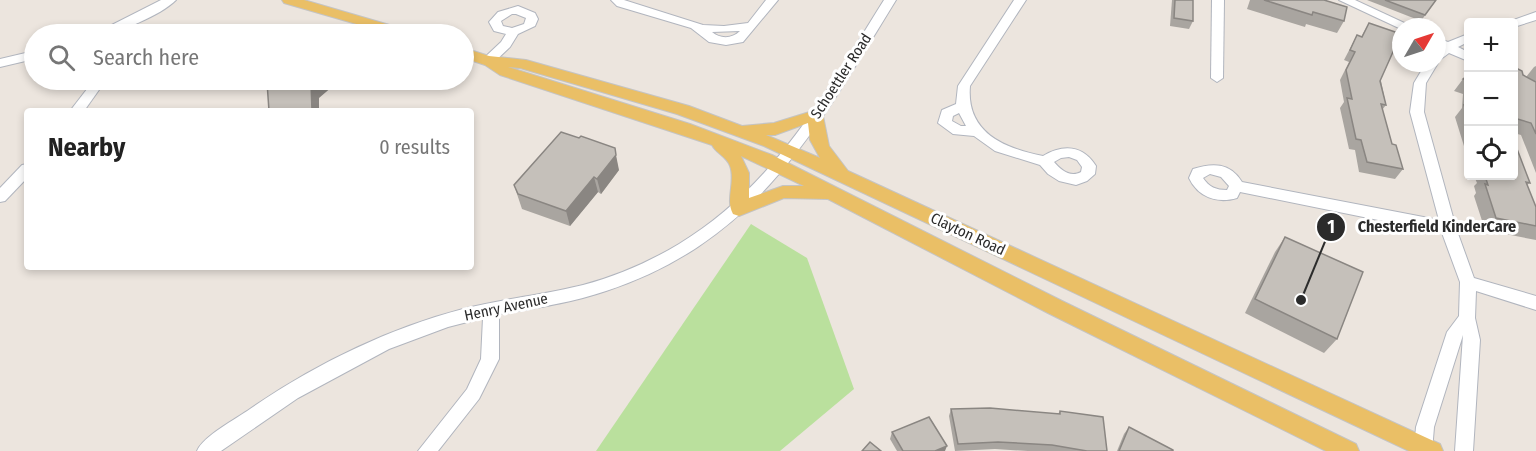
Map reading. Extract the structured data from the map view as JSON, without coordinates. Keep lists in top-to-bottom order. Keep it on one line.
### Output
{"streets":{"main road":["Clayton Road"],"street":["Schoettler Road","Henry Avenue"]},"crossings":[["Schoettler Road","Clayton Road"],["Schoettler Road","Henry Avenue"],["Clayton Road","Henry Avenue"]],"places":["Chesterfield KinderCare"],"north":"top right","page":{"map_buttons":["+","−"],"search":"Search here","heading":["Nearby","0 results"]}}
